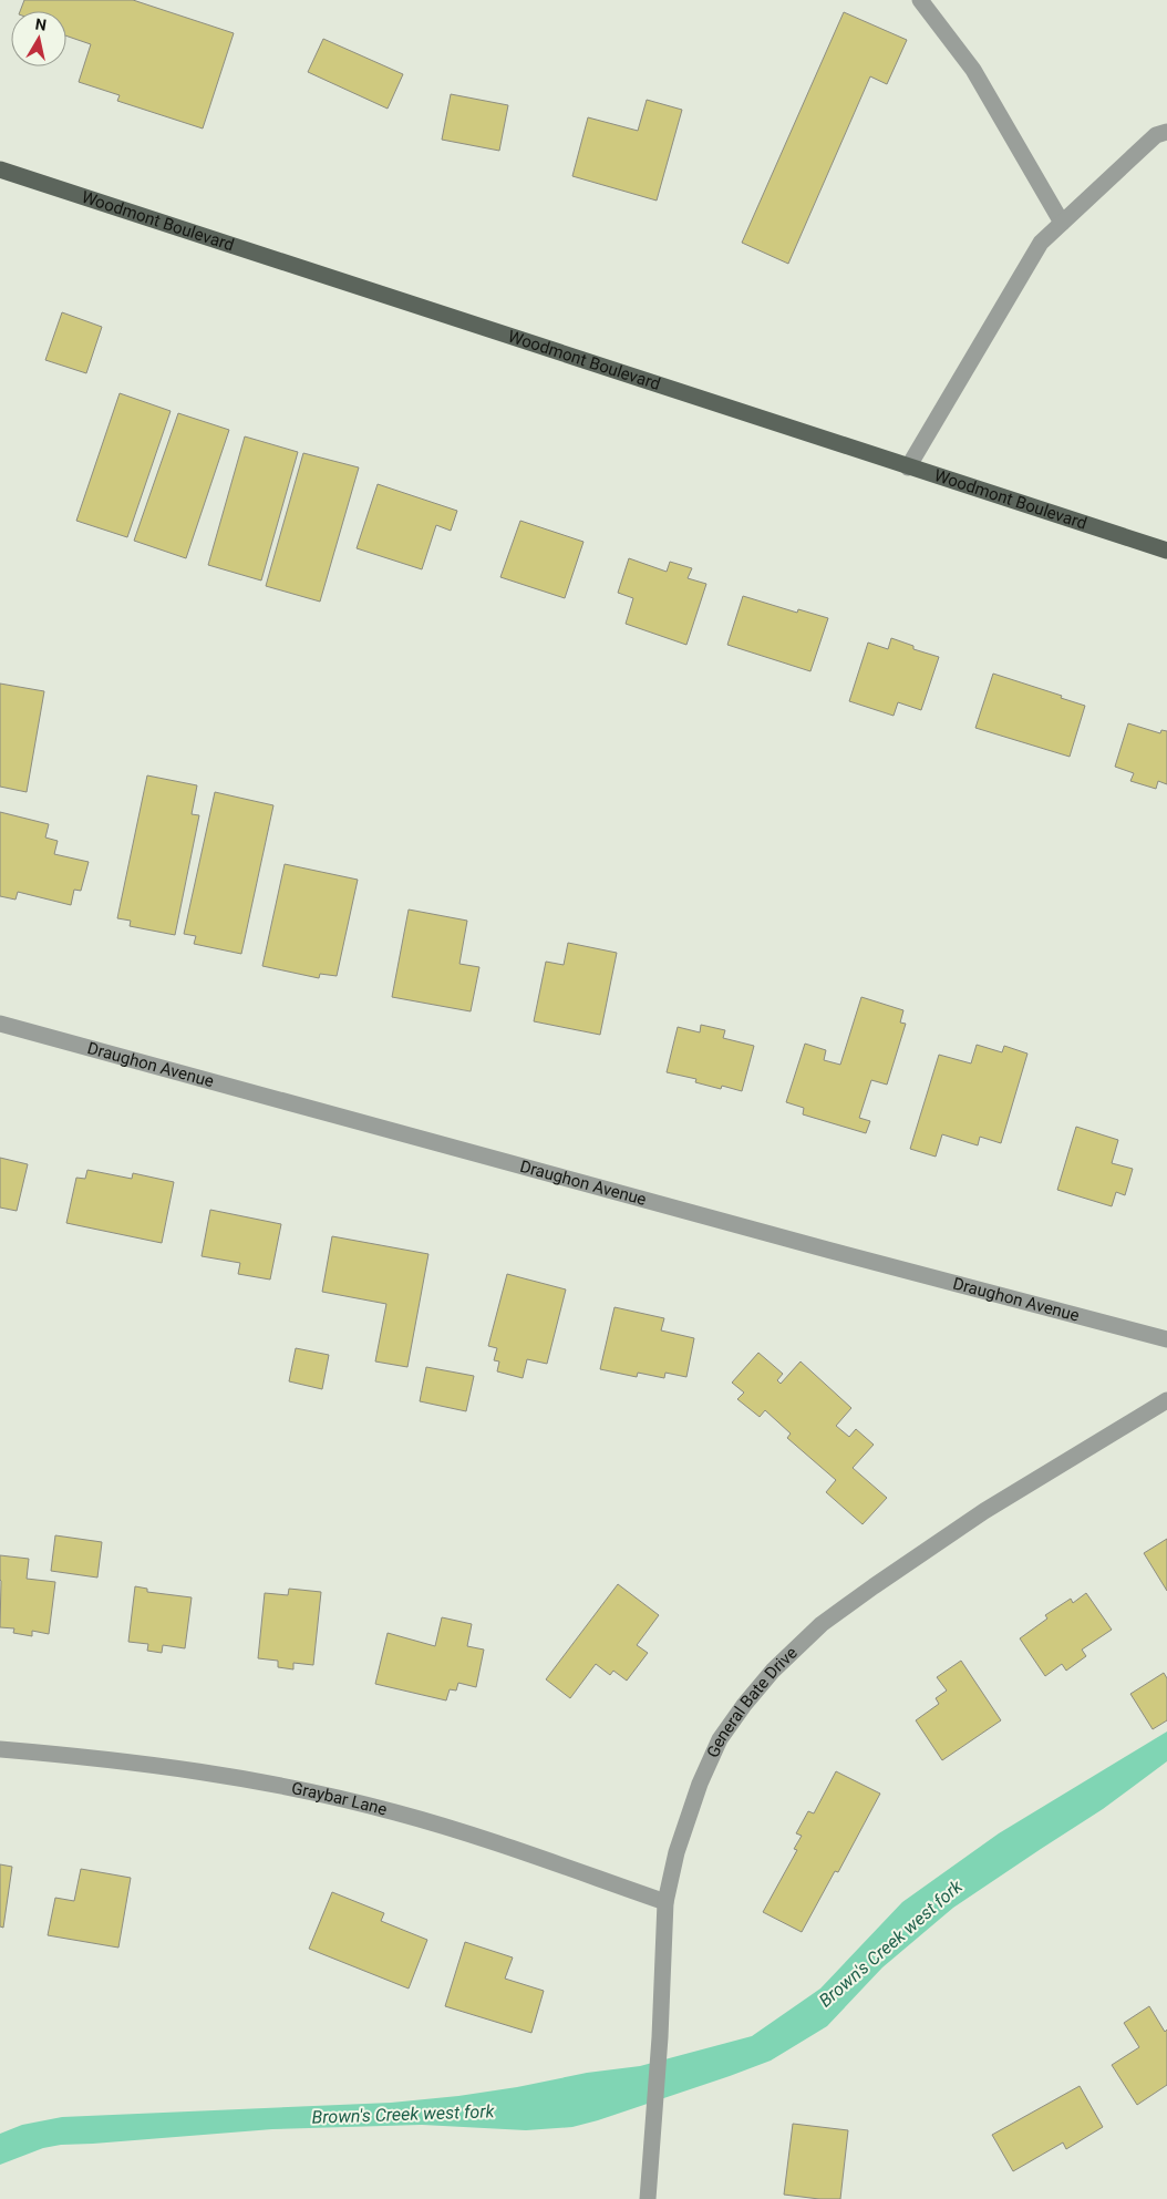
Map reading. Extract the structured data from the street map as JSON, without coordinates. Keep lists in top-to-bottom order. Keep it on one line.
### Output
{"streets":{"main road":["Woodmont Boulevard"],"street":["Draughon Avenue","General Bate Drive","Graybar Lane"]},"crossings":[["General Bate Drive","Graybar Lane"]],"water":["Brown's Creek west fork"],"north":"top"}
